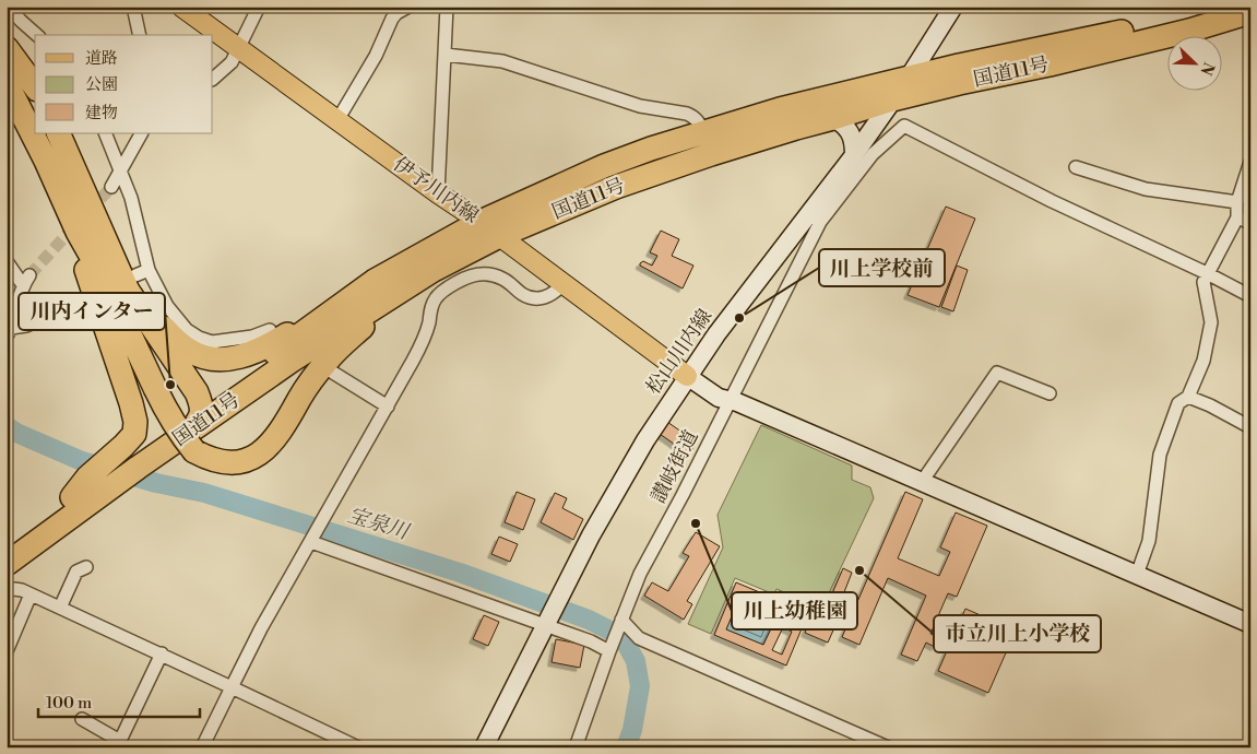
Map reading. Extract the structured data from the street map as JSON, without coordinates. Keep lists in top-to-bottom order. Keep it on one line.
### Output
{"streets":{"highway":["国道11号"],"main road":["伊予川内線","松山川内線"],"street":["讃岐街道"]},"crossings":[["国道11号","伊予川内線"],["国道11号","松山川内線"],["伊予川内線","松山川内線"],["松山川内線","讃岐街道"]],"water":["宝泉川"],"places":["川上学校前","川内インター","川上幼稚園","市立川上小学校"],"legend":["道路","公園","建物"],"scale_bar":"100 m","north":"bottom right"}
